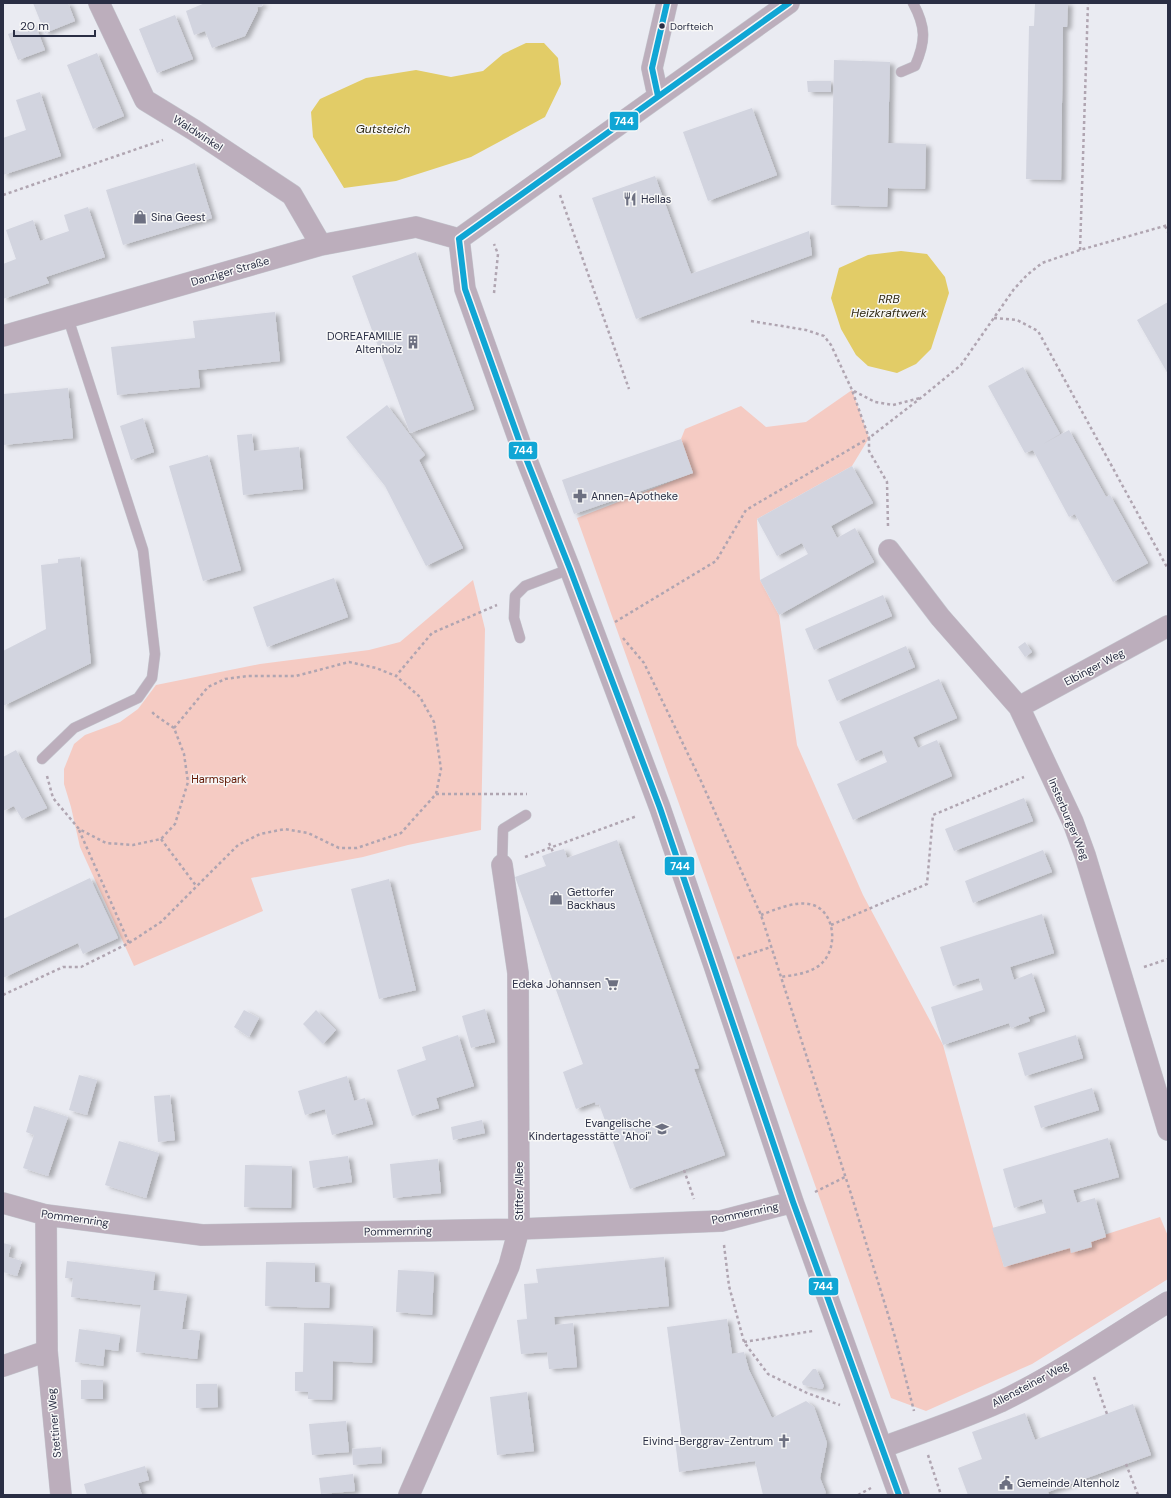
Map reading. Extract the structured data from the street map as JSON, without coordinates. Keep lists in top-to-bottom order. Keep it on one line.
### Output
{"streets":{"street":["Waldwinkel","Danziger Straße","Elbinger Weg","Insterburger Weg","Stifter Allee","Pommernring","Allensteiner Weg","Stettiner Weg"]},"crossings":[["Waldwinkel","Danziger Straße"],["Elbinger Weg","Insterburger Weg"],["Stifter Allee","Pommernring"],["Pommernring","Stettiner Weg"]],"water":["Gutsteich","RRB Heizkraftwerk"],"parks":["Harmspark"],"places":{"other":["Dorfteich"],"restaurant":["Hellas"],"shop":["Sina Geest","Gettorfer Backhaus"],"building":["DOREAFAMILIE Altenholz"],"pharmacy":["Annen-Apotheke"],"supermarket":["Edeka Johannsen"],"school or university":["Evangelische Kindertagesstätte \"Ahoi\""],"church":["Eivind-Berggrav-Zentrum"],"public building":["Gemeinde Altenholz"]},"lines":["transit line 744"],"scale_bar":"20 m"}
